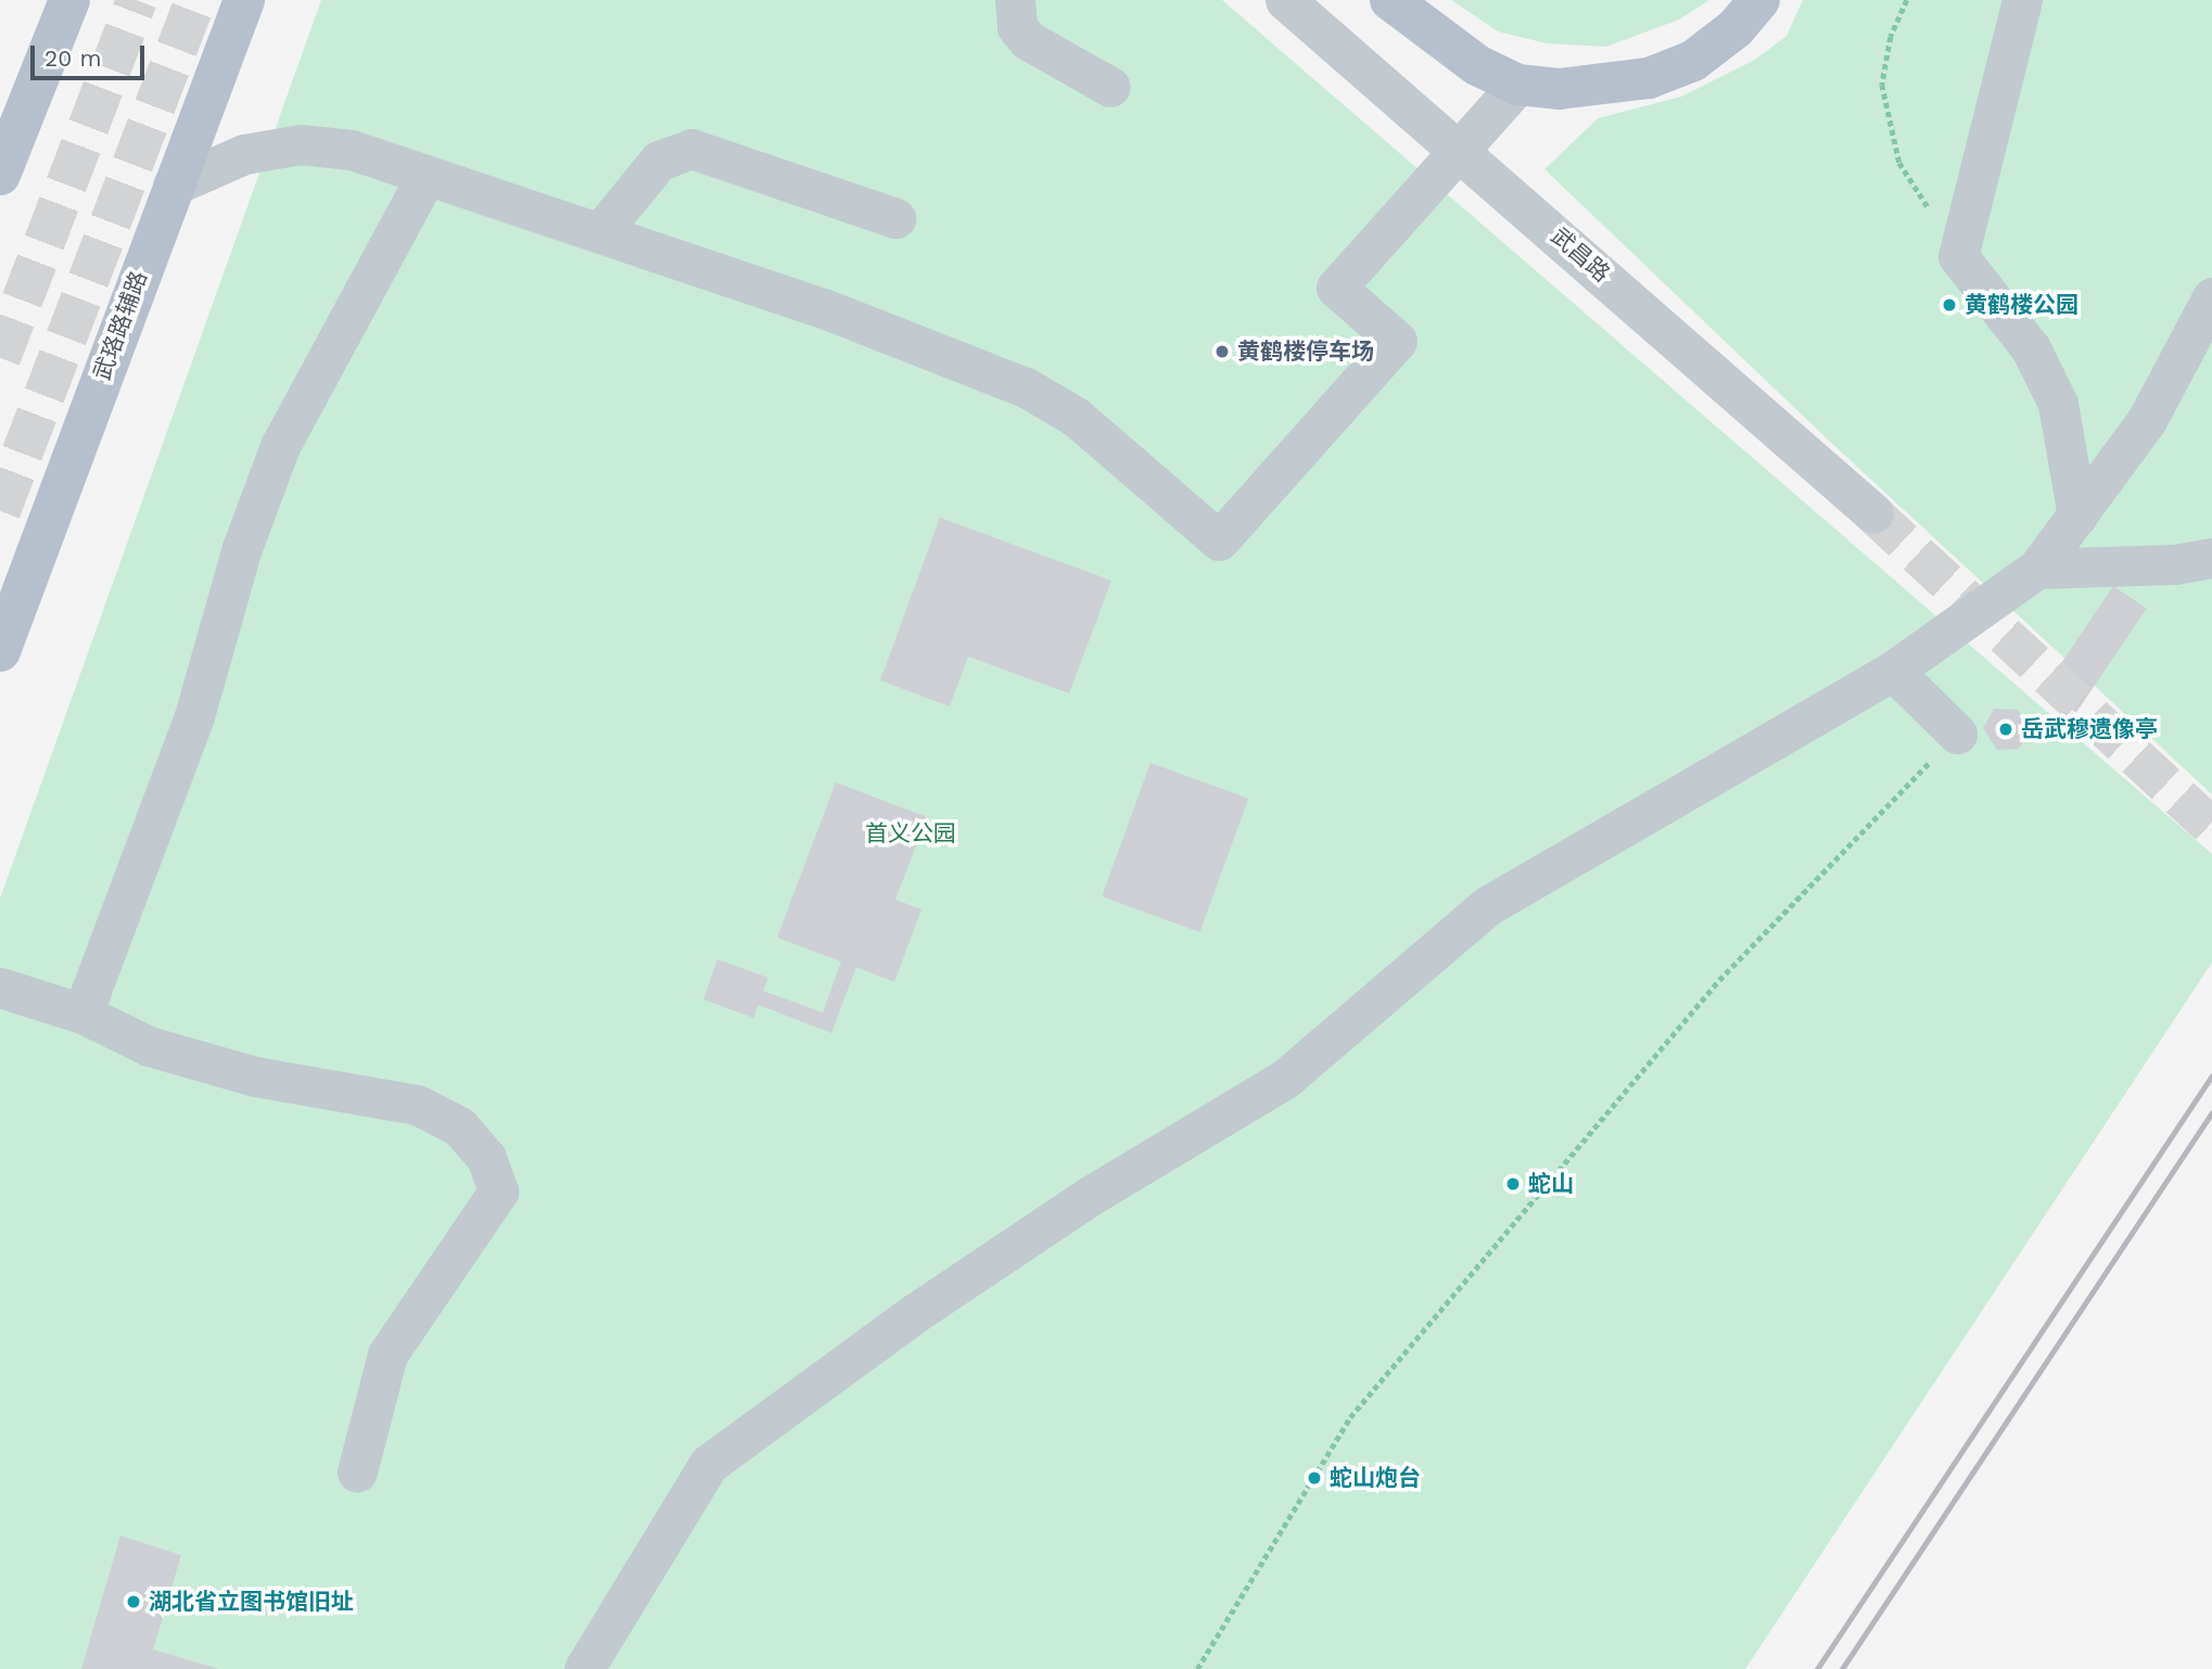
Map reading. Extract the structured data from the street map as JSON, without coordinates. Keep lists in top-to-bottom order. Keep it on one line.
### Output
{"streets":{"main road":["武珞路辅路"],"street":["武昌路"]},"parks":["首义公园"],"places":["黄鹤楼公园","黄鹤楼停车场","岳武穆遗像亭","蛇山","蛇山炮台","湖北省立图书馆旧址"],"scale_bar":"20 m"}
